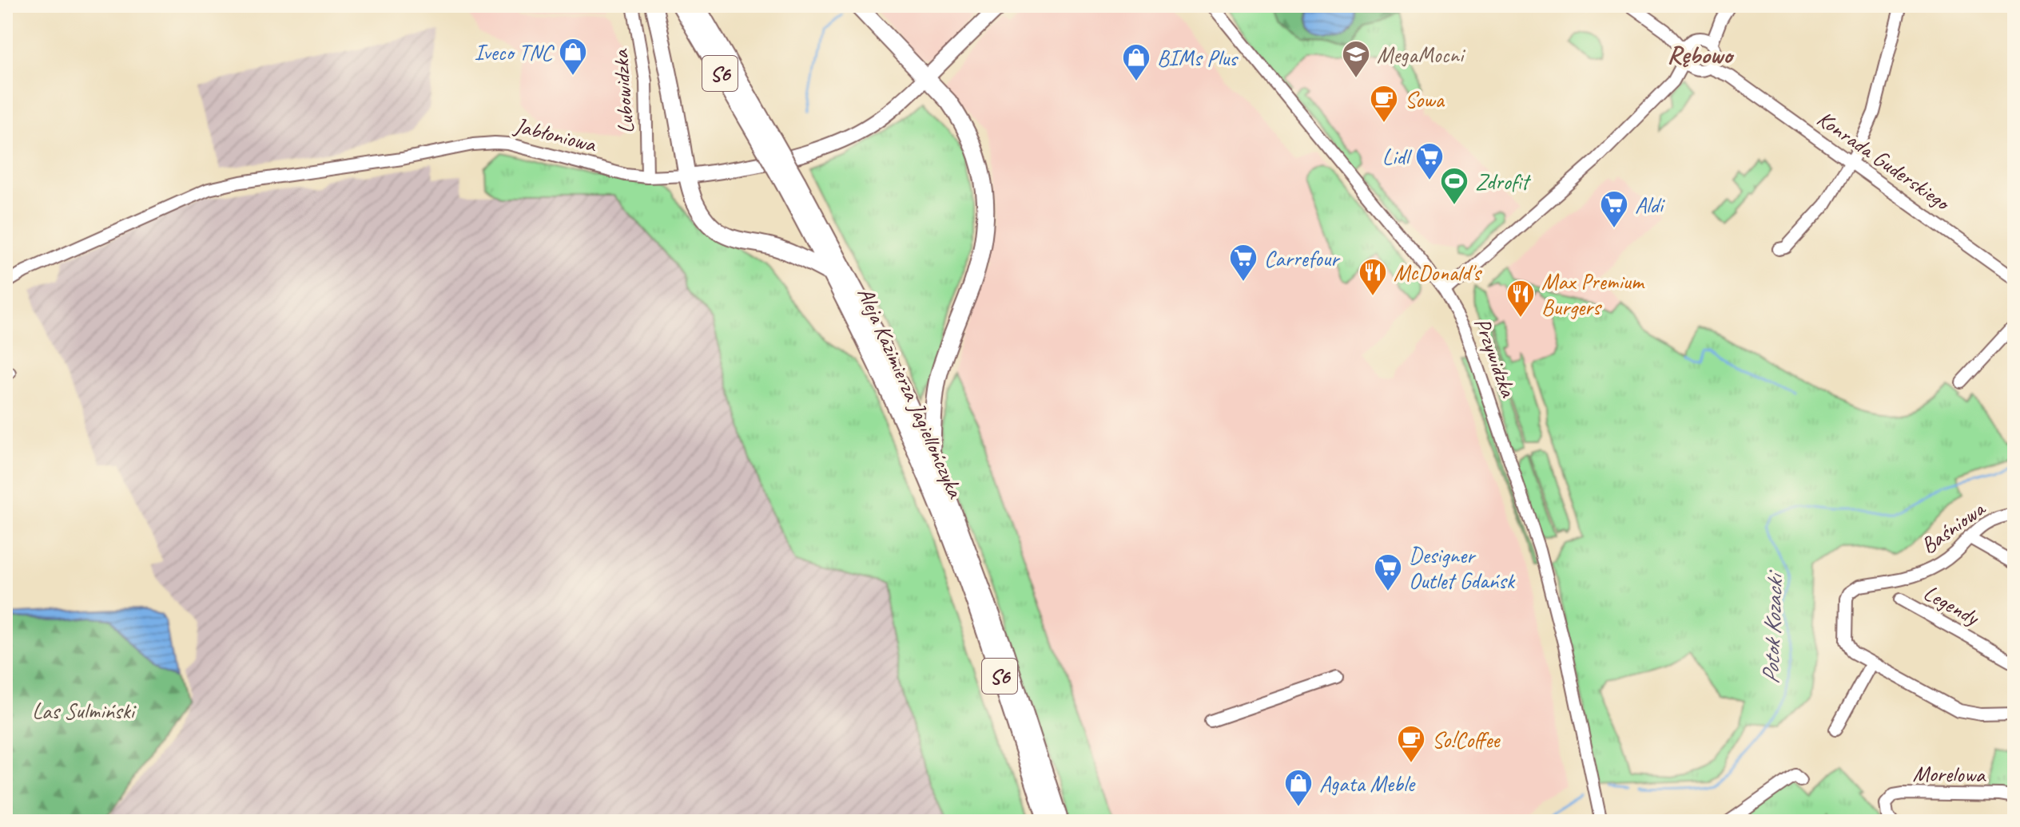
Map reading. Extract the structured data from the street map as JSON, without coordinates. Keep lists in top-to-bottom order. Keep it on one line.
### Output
{"streets":{"highway":["S6","Aleja Kazimierza Jagiellończyka"],"main road":["Jabłoniowa"],"street":["Lubowidzka","Konrada Guderskiego","Przywidzka","Baśniowa","Legendy","Morelowa"]},"crossings":[["Lubowidzka","Jabłoniowa"]],"districts":["Rębowo"],"water":["Potok Kozacki"],"parks":["Las Sulmiński"],"places":{"shop":["Iveco TNC","BIMs Plus","Agata Meble"],"school or university":["MegaMocni"],"cafe":["Sowa","So!Coffee"],"supermarket":["Lidl","Aldi","Carrefour","Designer Outlet Gdańsk"],"sports":["Zdrofit"],"restaurant":["McDonald's","Max Premium Burgers"]}}
